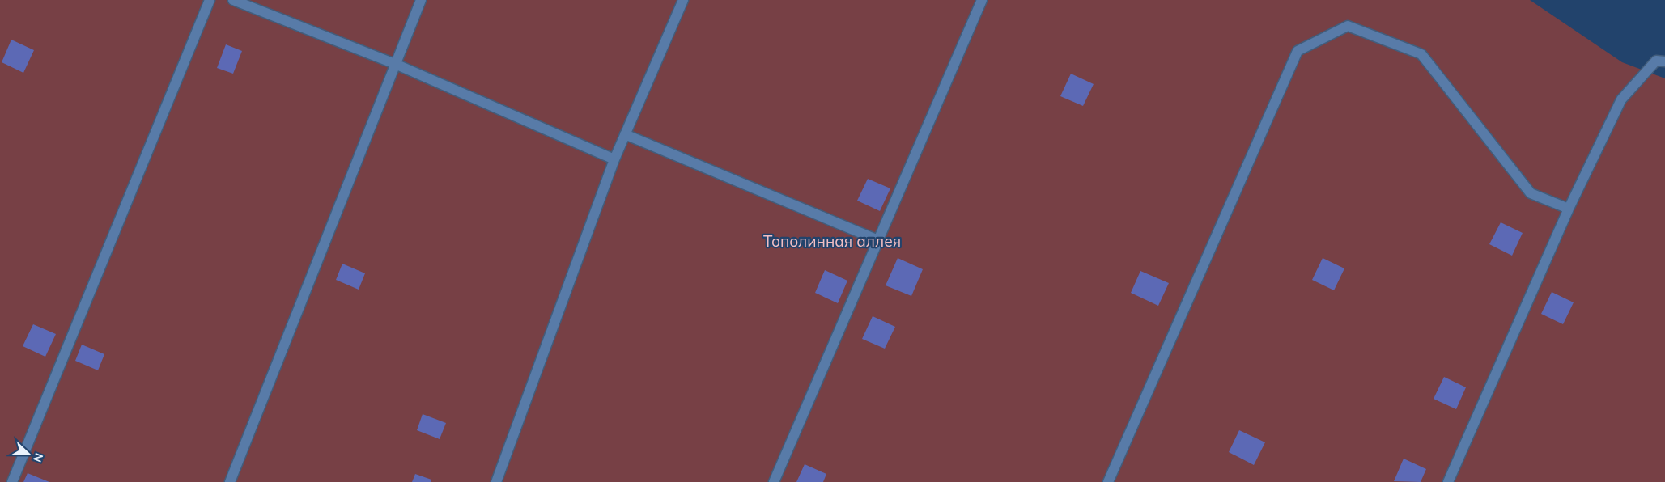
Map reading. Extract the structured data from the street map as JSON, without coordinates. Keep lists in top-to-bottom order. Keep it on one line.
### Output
{"parks":["Тополинная аллея"],"north":"right"}
